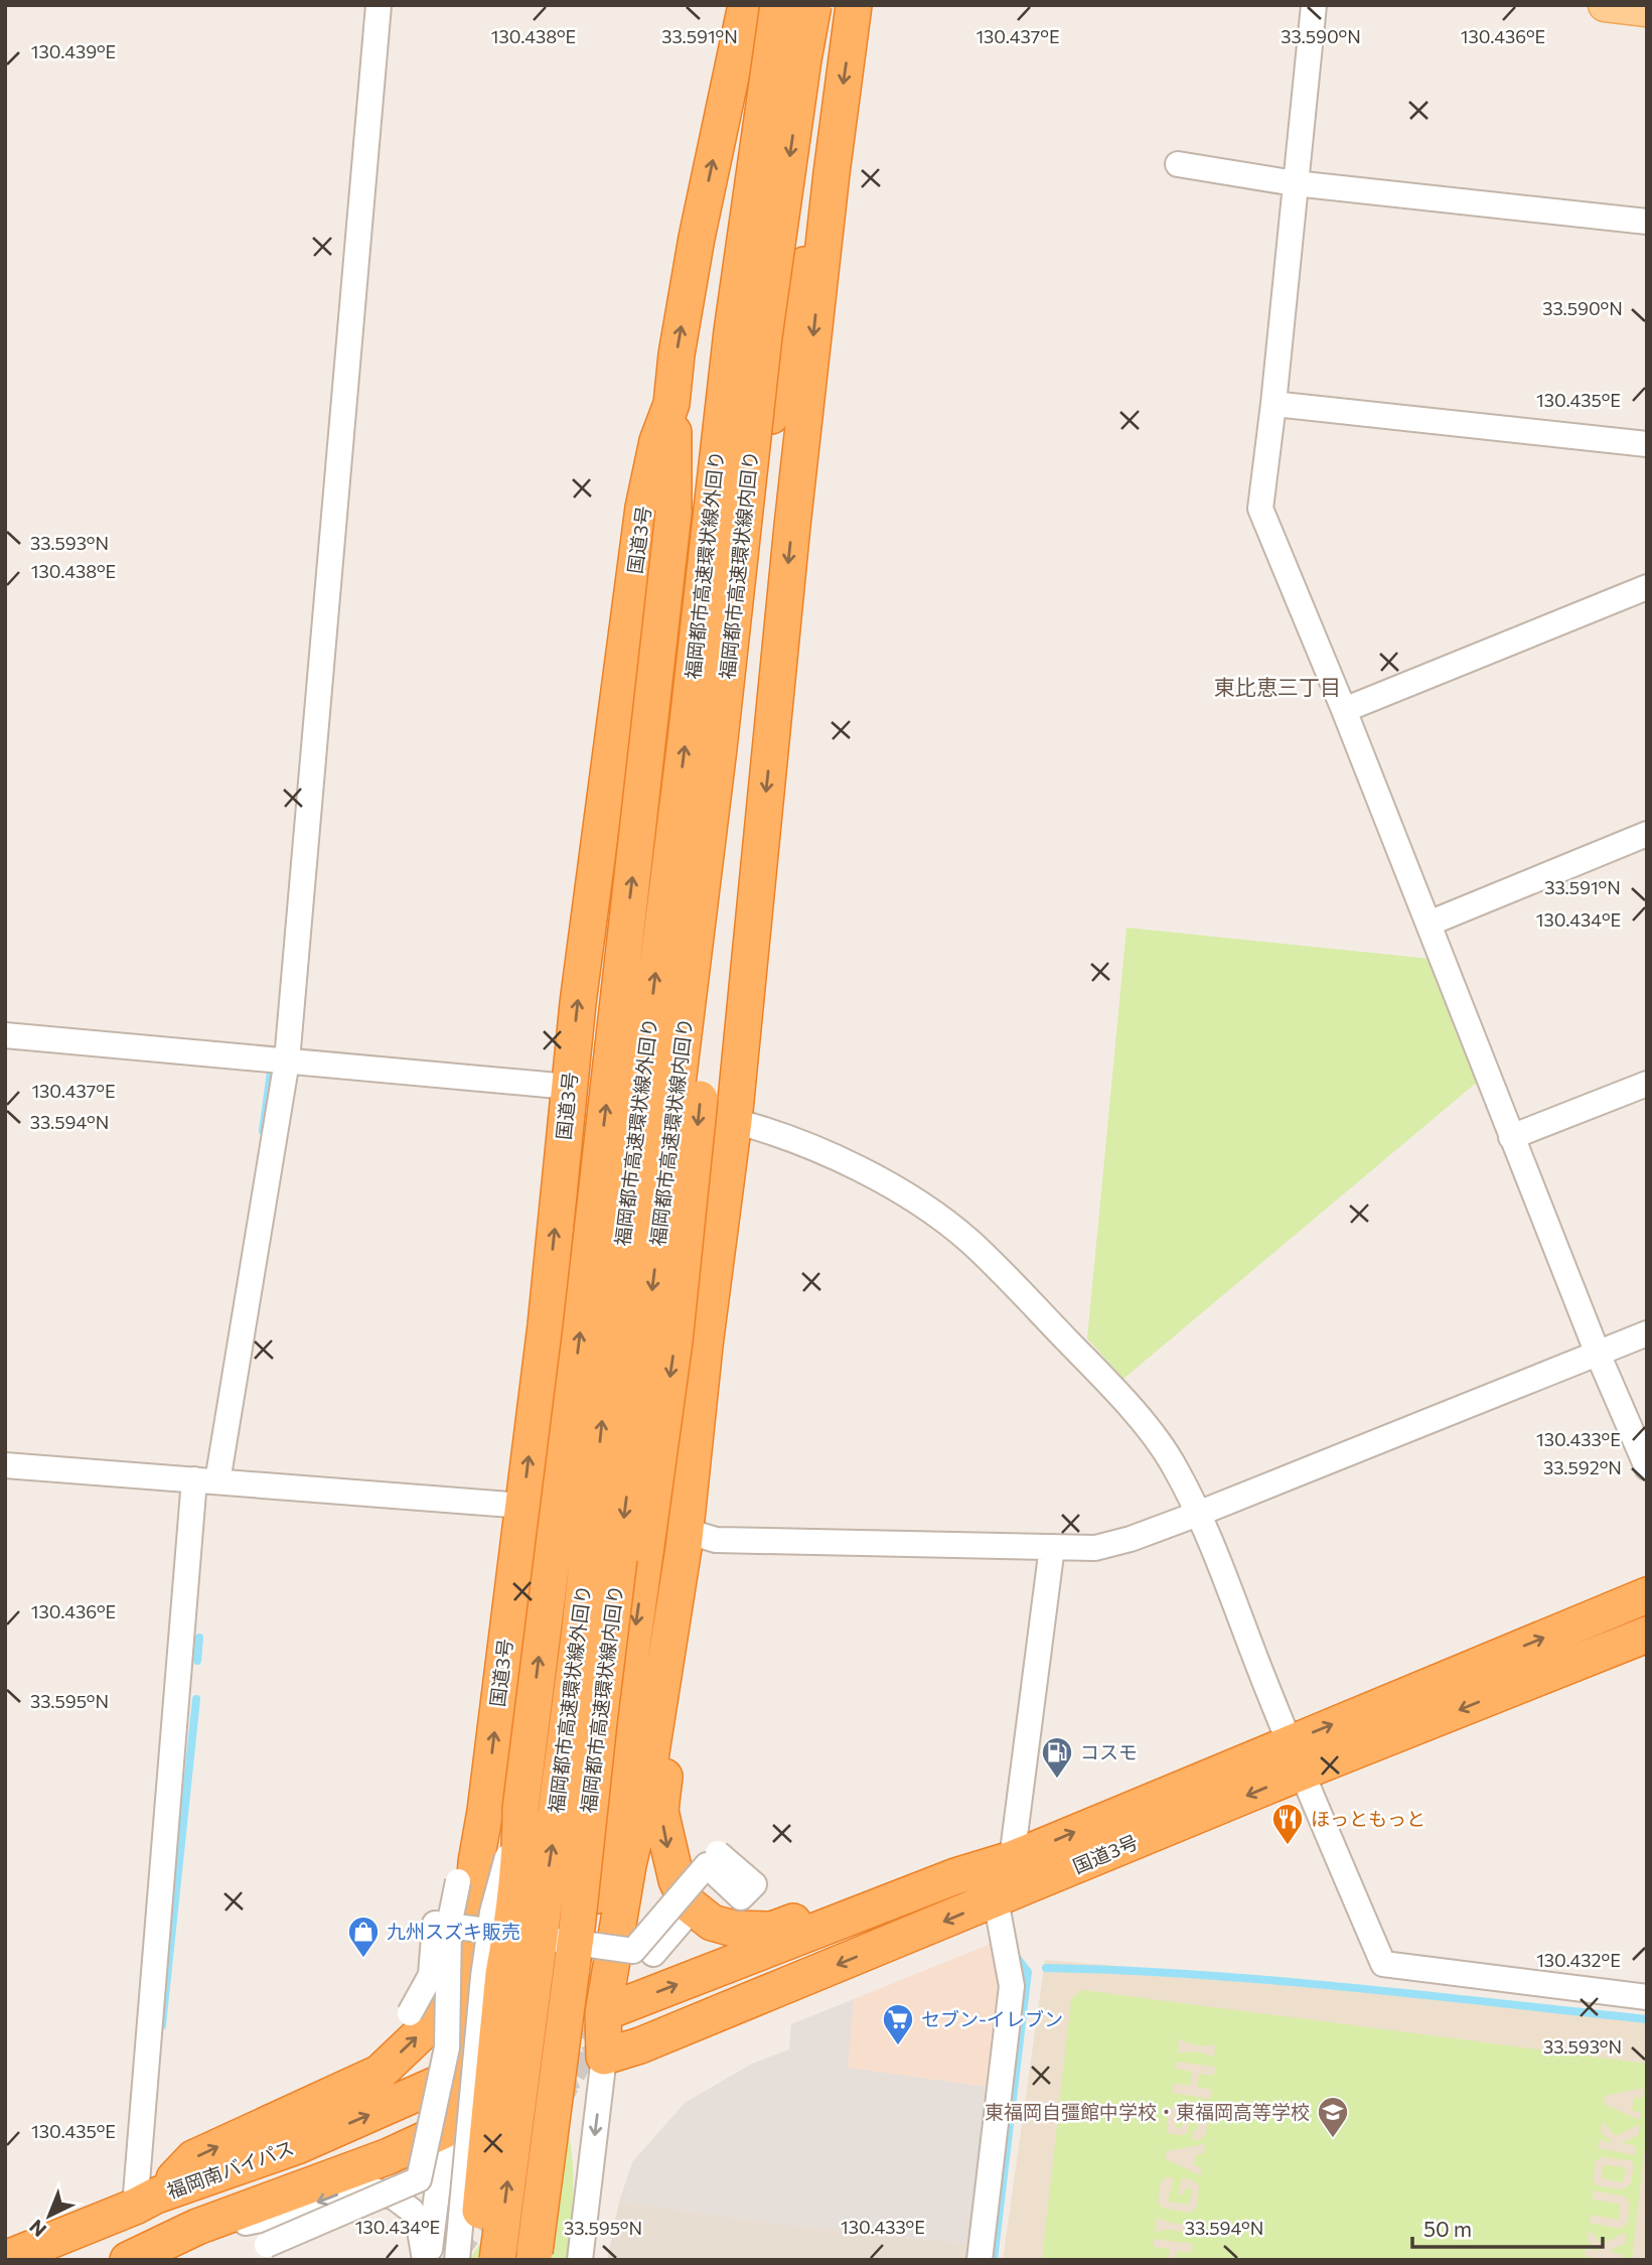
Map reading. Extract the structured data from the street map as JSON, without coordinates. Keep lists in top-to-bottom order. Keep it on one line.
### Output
{"streets":{"highway":["国道3号","福岡都市高速環状線外回り","福岡都市高速環状線内回り","福岡南バイパス"]},"crossings":[["国道3号","福岡南バイパス"]],"districts":["東比恵三丁目"],"places":{"fuel station":["コスモ"],"restaurant":["ほっともっと"],"shop":["九州スズキ販売"],"supermarket":["セブン-イレブン"],"school or university":["東福岡自彊館中学校・東福岡高等学校"]},"scale_bar":"50 m","north":"bottom left","coordinates":["33.591°N","33.590°N","130.438°E","130.437°E","130.436°E","130.439°E","130.435°E","33.593°N","130.434°E","33.594°N","130.433°E","33.592°N","33.595°N","130.432°E"]}
